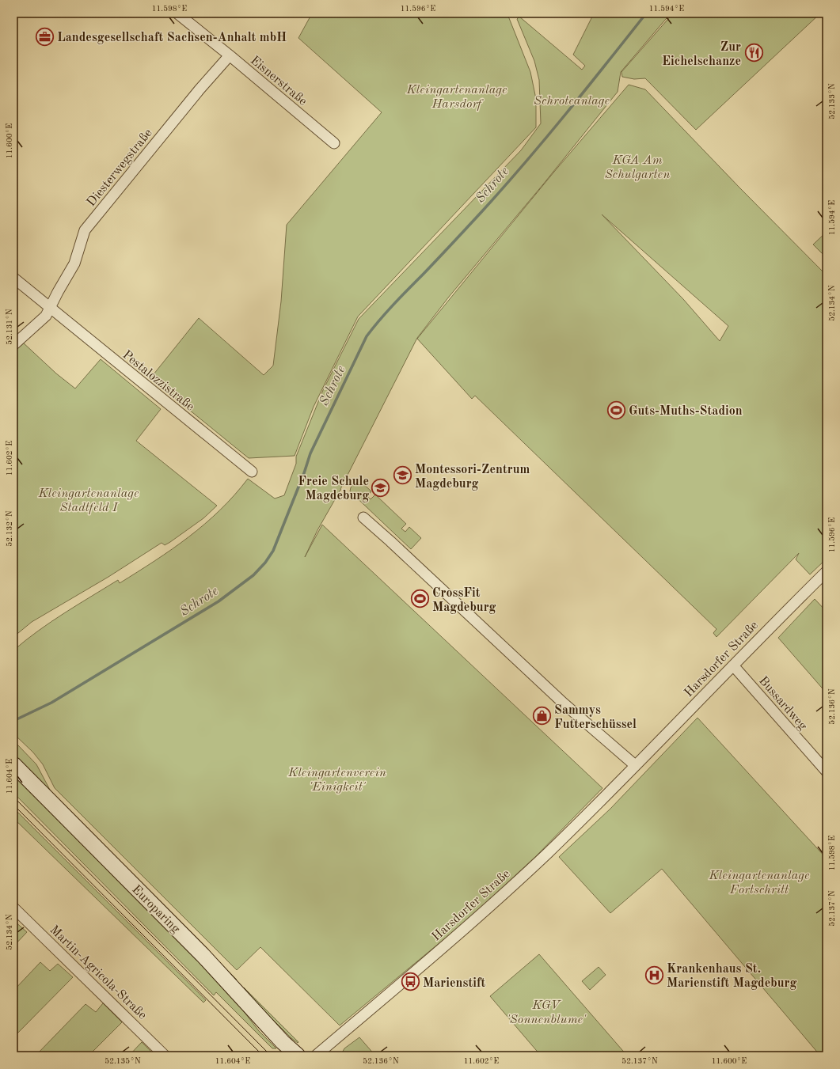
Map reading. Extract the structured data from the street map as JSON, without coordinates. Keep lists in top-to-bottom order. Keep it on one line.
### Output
{"streets":{"main road":["Europaring"],"street":["Eisnerstraße","Diesterwegstraße","Pestalozzistraße","Harsdorfer Straße","Bussardweg","Martin-Agricola-Straße"]},"crossings":[["Eisnerstraße","Diesterwegstraße"],["Diesterwegstraße","Pestalozzistraße"],["Harsdorfer Straße","Bussardweg"]],"water":["Schrote"],"parks":["Kleingartenanlage Harsdorf","Schroteanlage","KGA Am Schulgarten","Kleingartenanlage Stadtfeld I","Kleingartenverein 'Einigkeit'","Kleingartenanlage Fortschritt","KGV 'Sonnenblume'"],"places":{"office":["Landesgesellschaft Sachsen-Anhalt mbH"],"restaurant":["Zur Eichelschanze"],"sports":["Guts-Muths-Stadion","CrossFit Magdeburg"],"school or university":["Montessori-Zentrum Magdeburg","Freie Schule Magdeburg"],"shop":["Sammys Futterschüssel"],"hospital":["Krankenhaus St. Marienstift Magdeburg"],"bus stop":["Marienstift"]},"coordinates":["11.598°E","11.596°E","11.594°E","52.133°N","11.600°E","52.134°N","52.131°N","11.602°E","52.132°N","52.136°N","11.604°E","52.137°N","52.135°N"]}
